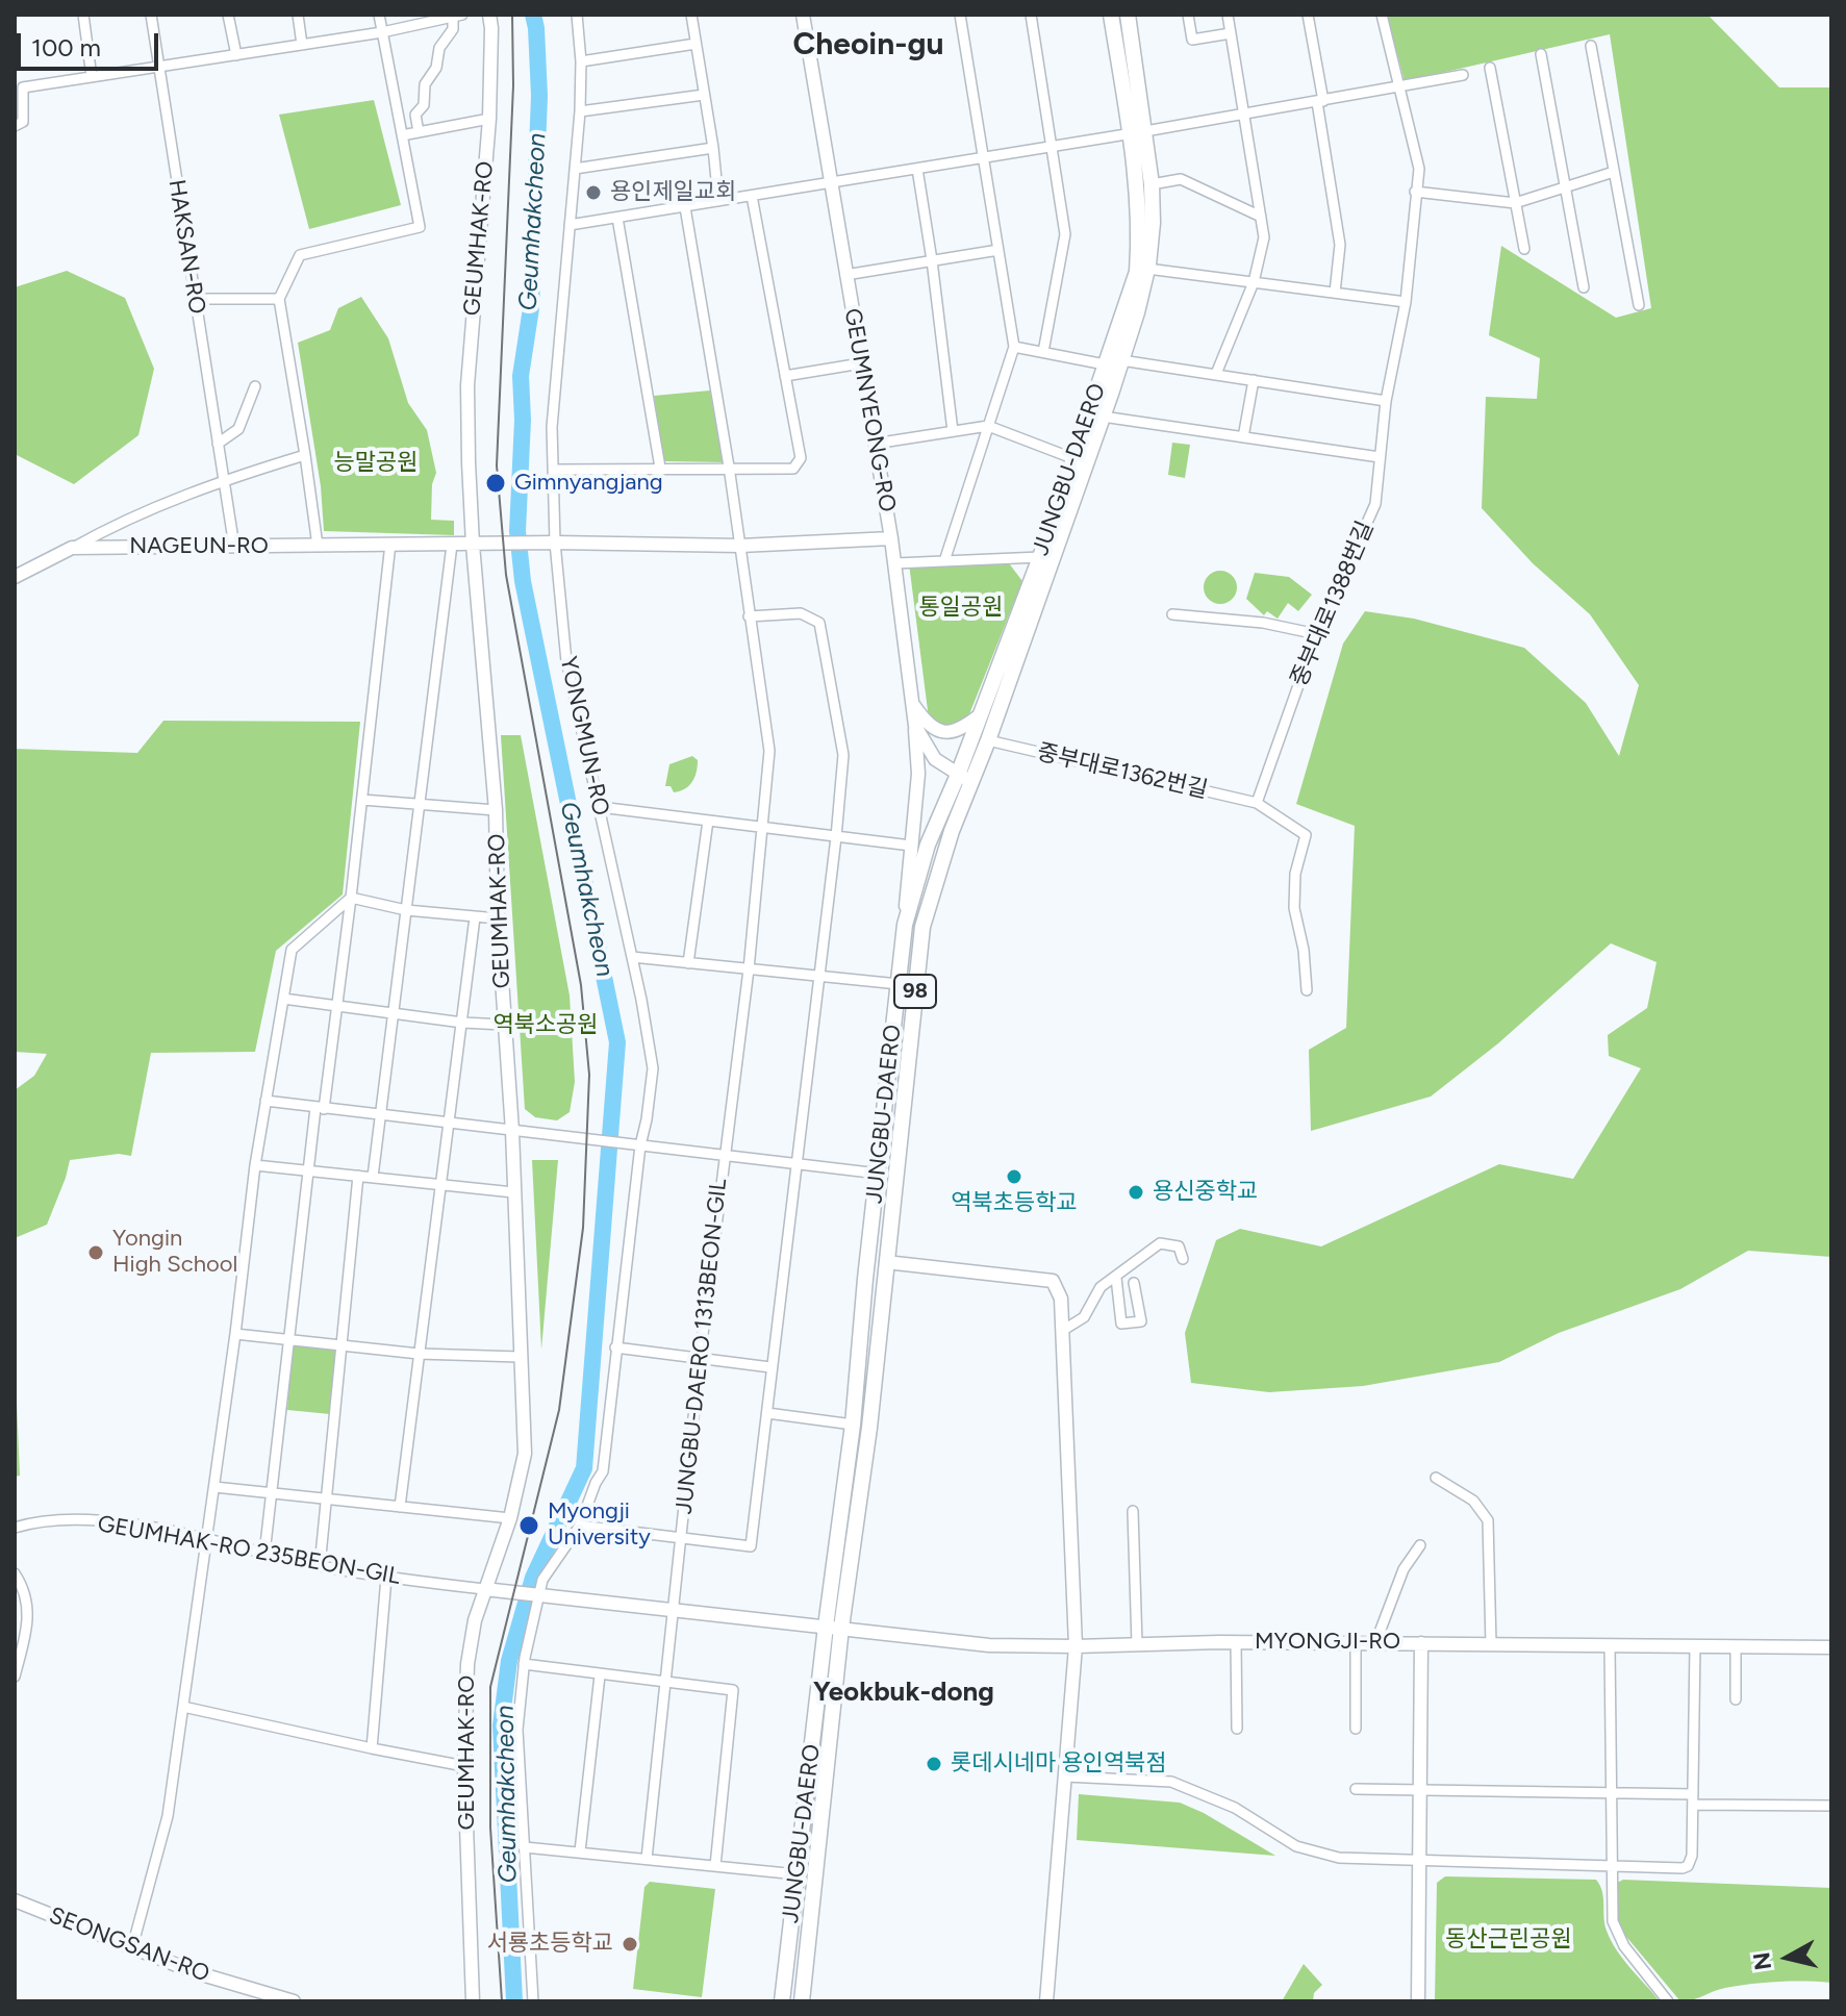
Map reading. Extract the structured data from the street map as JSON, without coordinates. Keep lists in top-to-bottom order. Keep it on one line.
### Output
{"streets":{"main road":["GEUMHAK-RO","GEUMNYEONG-RO","JUNGBU-DAERO","NAGEUN-RO","98","MYONGJI-RO","SEONGSAN-RO"],"street":["HAKSAN-RO","중부대로1388번길","YONGMUN-RO","중부대로1362번길","JUNGBU-DAERO 1313BEON-GIL","GEUMHAK-RO 235BEON-GIL"]},"crossings":[["GEUMHAK-RO","NAGEUN-RO"],["GEUMHAK-RO","GEUMHAK-RO 235BEON-GIL"],["GEUMHAK-RO","MYONGJI-RO"],["HAKSAN-RO","NAGEUN-RO"],["GEUMNYEONG-RO","JUNGBU-DAERO"],["GEUMNYEONG-RO","NAGEUN-RO"],["JUNGBU-DAERO","중부대로1362번길"],["JUNGBU-DAERO","MYONGJI-RO"],["NAGEUN-RO","YONGMUN-RO"],["NAGEUN-RO","JUNGBU-DAERO 1313BEON-GIL"],["중부대로1388번길","중부대로1362번길"],["YONGMUN-RO","JUNGBU-DAERO 1313BEON-GIL"],["YONGMUN-RO","MYONGJI-RO"],["GEUMHAK-RO 235BEON-GIL","MYONGJI-RO"]],"districts":["Cheoin-gu","Yeokbuk-dong"],"water":["Geumhakcheon"],"parks":["능말공원","통일공원","역북소공원","동산근린공원"],"places":["용인제일교회","Gimnyangjang","역북초등학교","용신중학교","Yongin High School","Myongji University","롯데시네마 용인역북점","서룡초등학교"],"scale_bar":"100 m","north":"left"}
